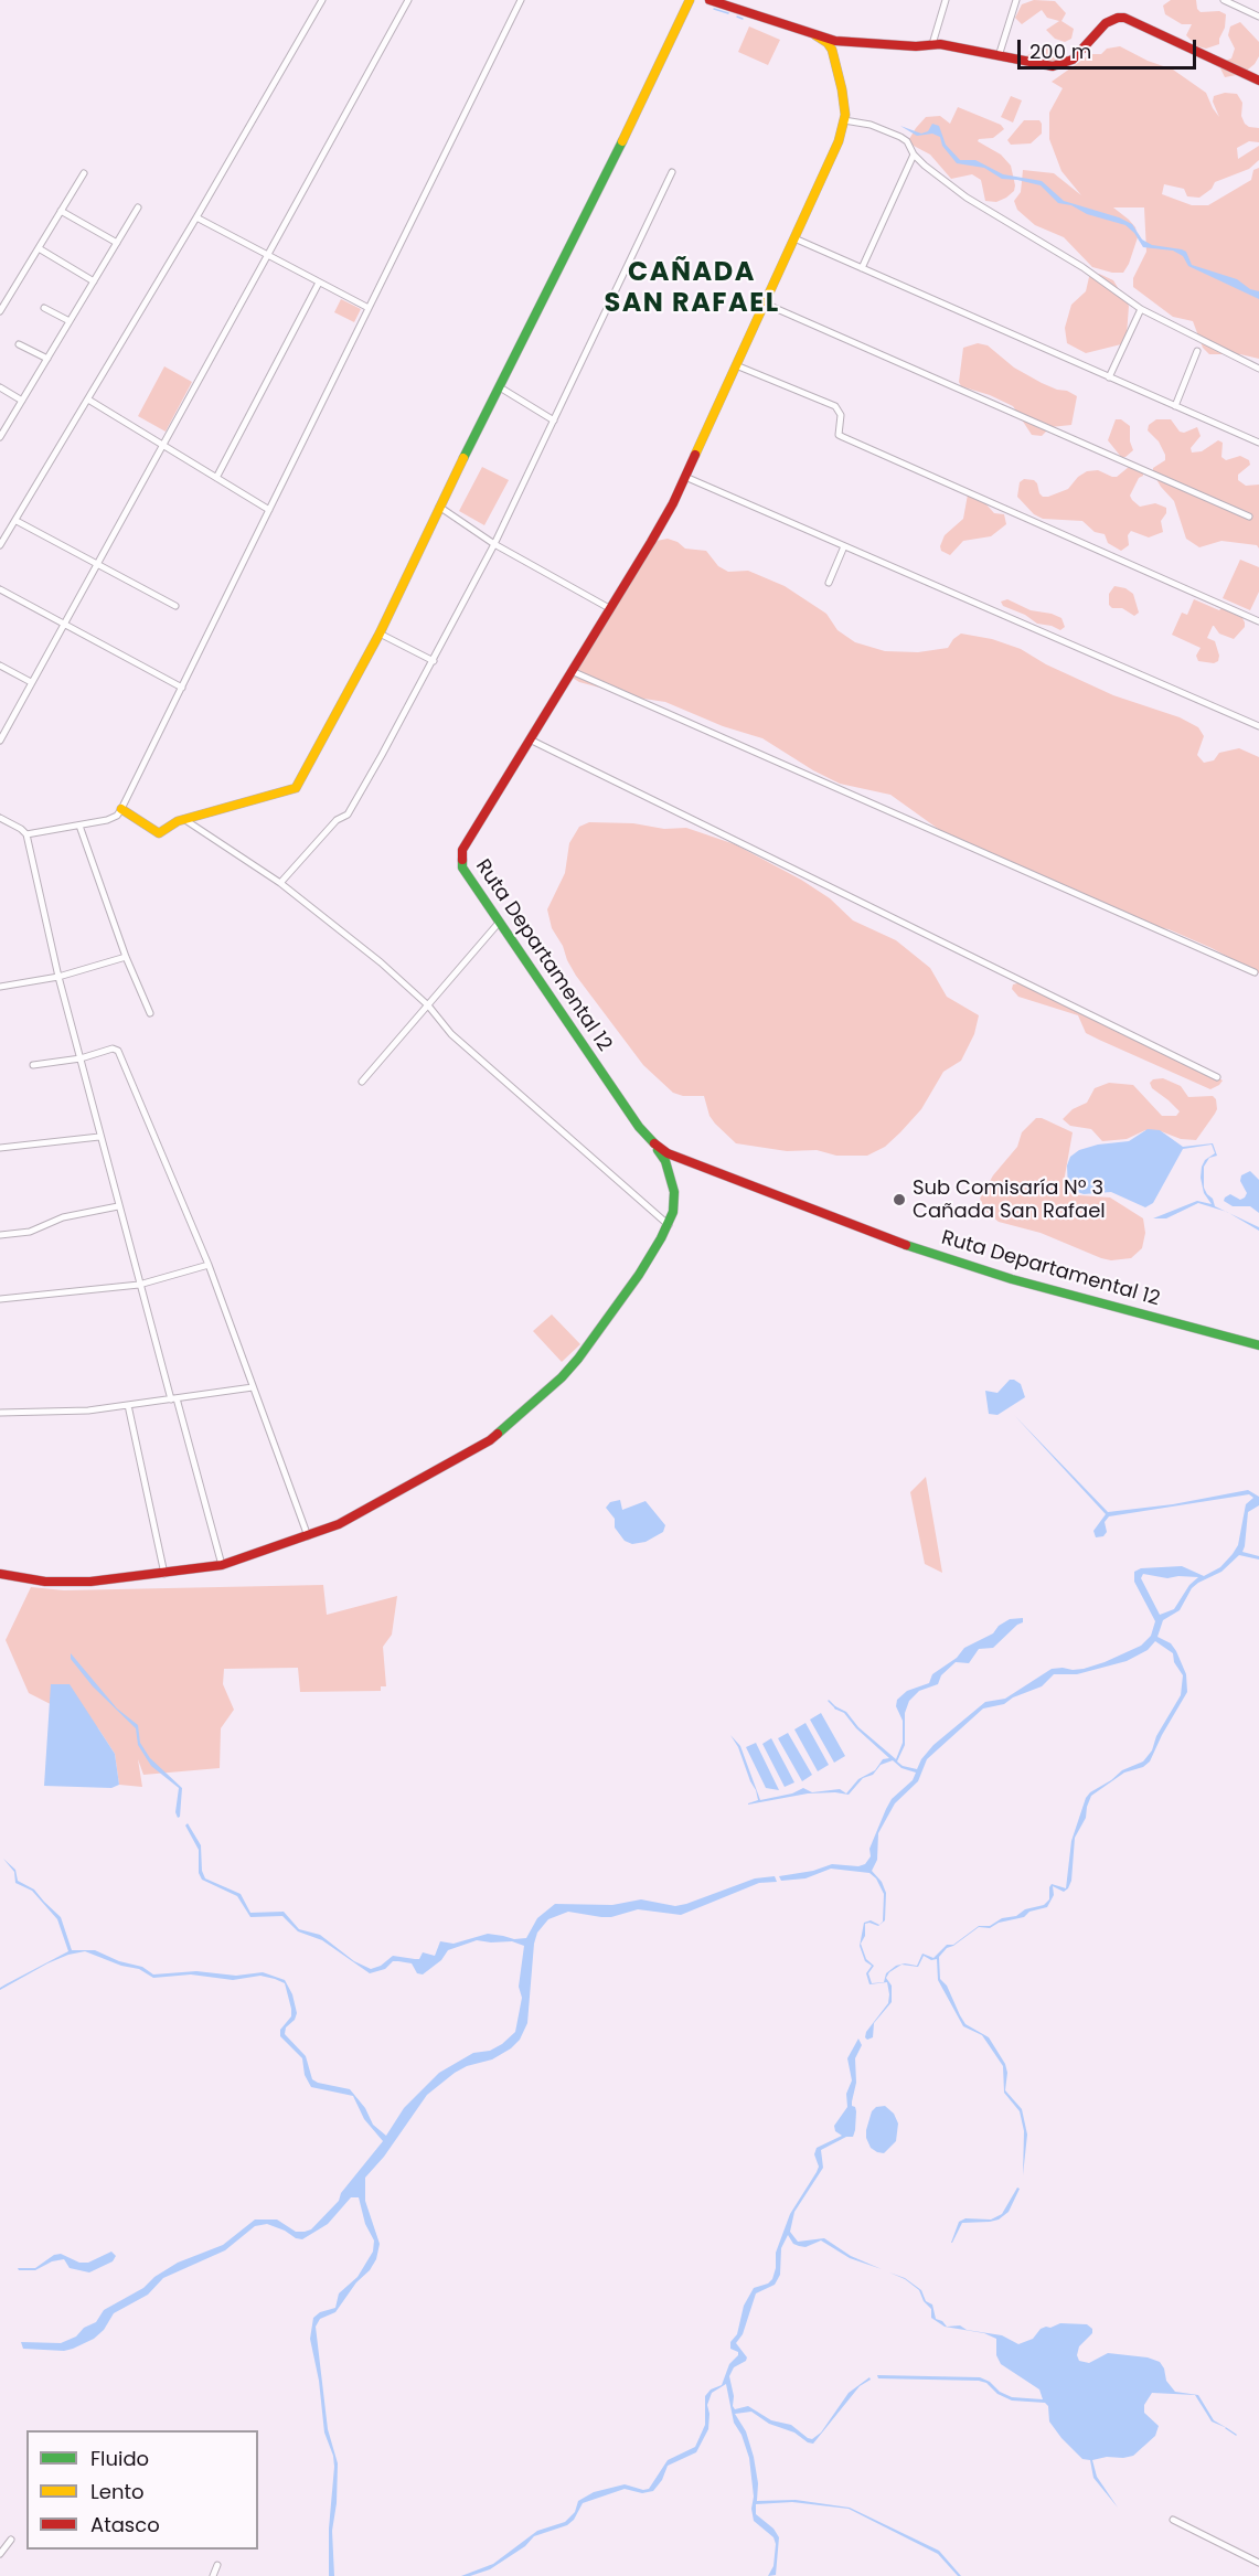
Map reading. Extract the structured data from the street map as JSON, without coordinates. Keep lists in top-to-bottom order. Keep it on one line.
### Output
{"streets":{"main road":["Ruta Departamental 12"]},"districts":["CAÑADA SAN RAFAEL"],"places":["Sub Comisaría Nº 3 Cañada San Rafael"],"legend":["Fluido","Lento","Atasco"],"scale_bar":"200 m"}
